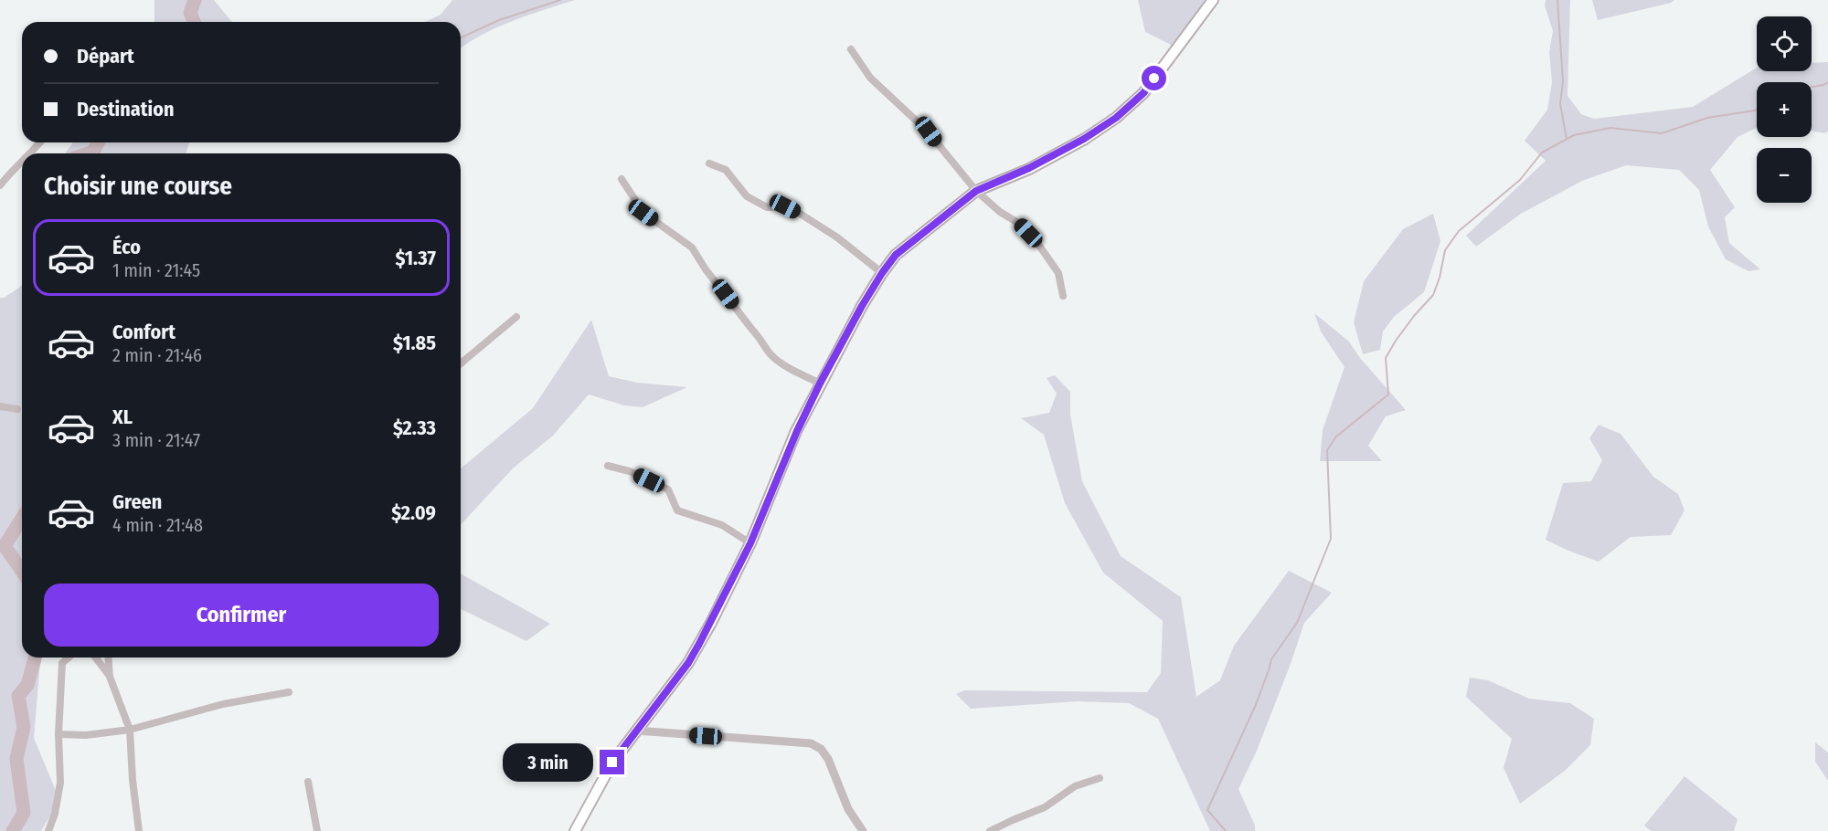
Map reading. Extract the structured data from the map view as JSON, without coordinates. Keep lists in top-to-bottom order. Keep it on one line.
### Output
{"page":{"map_buttons":["+","−"],"banner":["Départ","Destination"],"heading":"Choisir une course","list":[{"name":"Éco","note":"1 min · 21:45","value":"$1.37"},{"name":"Confort","note":"2 min · 21:46","value":"$1.85"},{"name":"XL","note":"3 min · 21:47","value":"$2.33"},{"name":"Green","note":"4 min · 21:48","value":"$2.09"}],"buttons":"Confirmer","bubble":"3 min"}}
